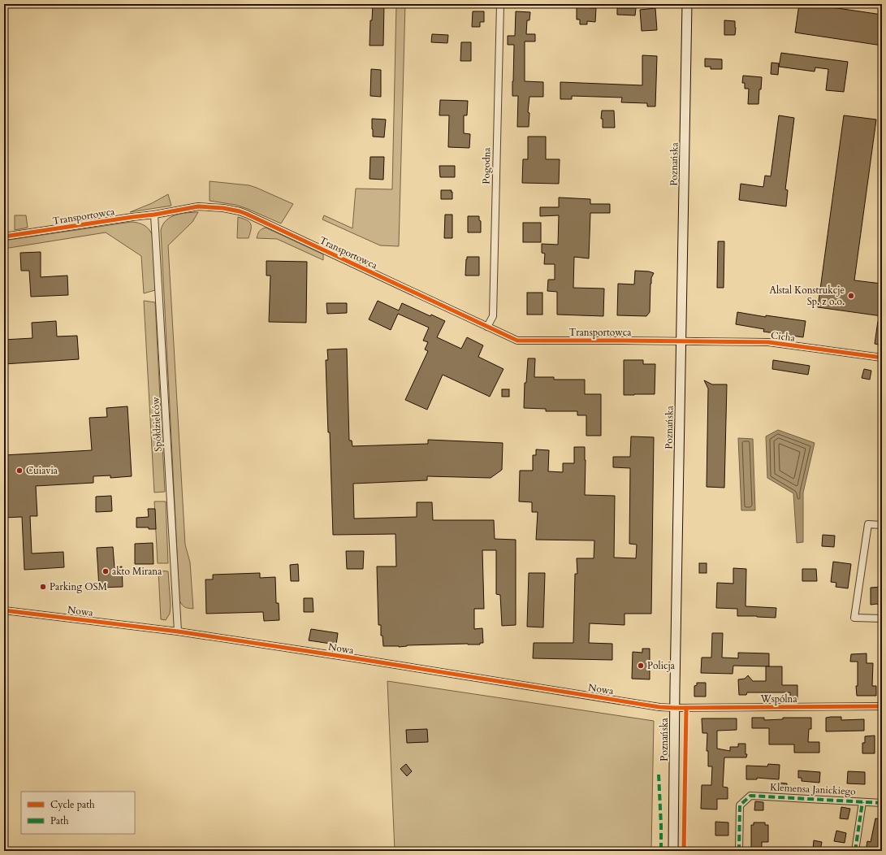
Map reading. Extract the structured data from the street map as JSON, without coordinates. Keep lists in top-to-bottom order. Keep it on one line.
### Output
{"streets":{"main road":["Poznańska"],"street":["Pogodna","Transportowca","Cicha","Spółdzielców","Nowa","Wspólna","Klemensa Janickiego"]},"crossings":[["Poznańska","Transportowca"],["Poznańska","Cicha"],["Poznańska","Nowa"],["Poznańska","Wspólna"],["Pogodna","Transportowca"],["Transportowca","Cicha"],["Transportowca","Spółdzielców"],["Spółdzielców","Nowa"],["Nowa","Wspólna"]],"places":["Alstal Konstrukcje Sp. z o.o.","Cuiavia","akto Mirana","Parking OSM","Policja"],"legend":["Cycle path","Path"]}
